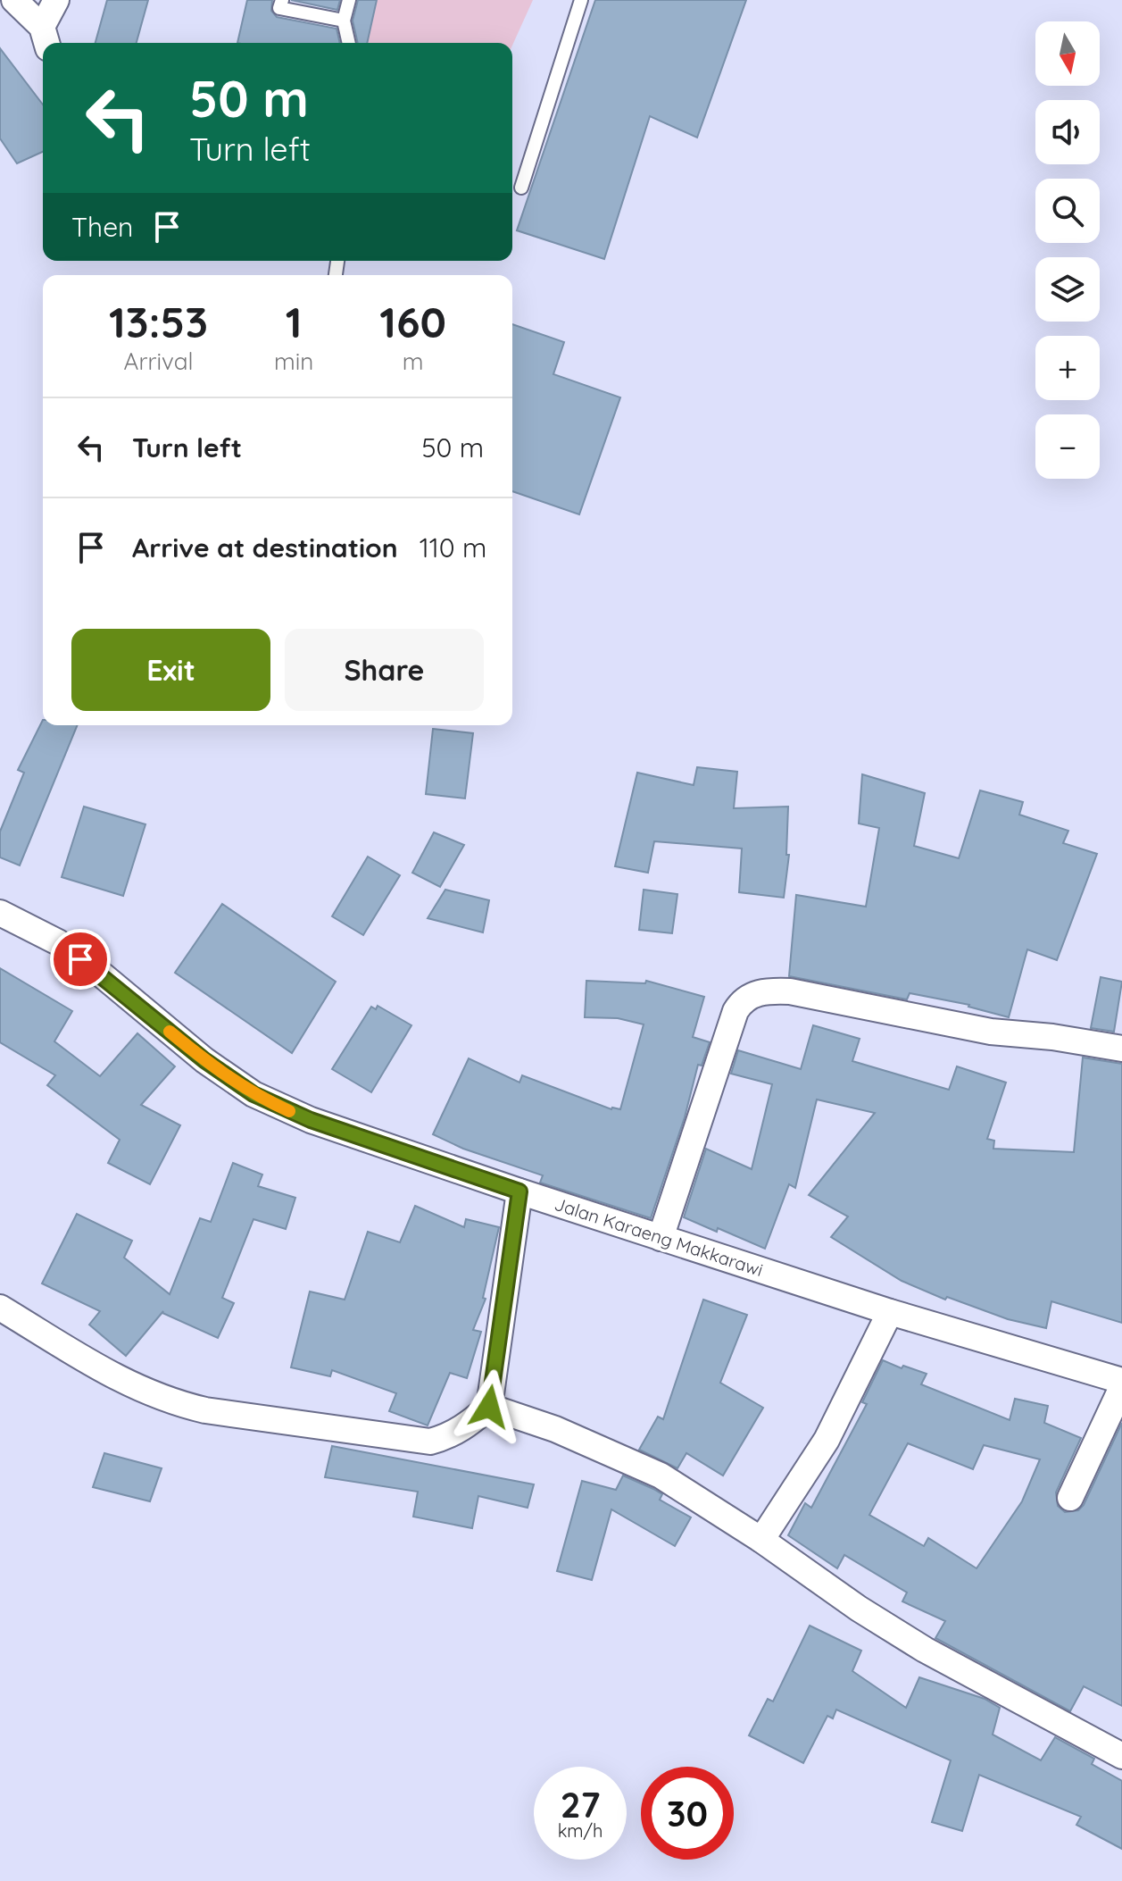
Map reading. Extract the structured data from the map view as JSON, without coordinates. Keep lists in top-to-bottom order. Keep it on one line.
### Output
{"streets":{"street":["Jalan Karaeng Makkarawi"]},"north":"bottom","page":{"map_buttons":["+","−"],"turn":["50 m","Turn left"],"then":"Then","eta":["13:53","Arrival","1","min","160","m"],"list":[{"name":"Turn left","value":"50 m"},{"name":"Arrive at destination","value":"110 m"}],"buttons":["Exit","Share"],"speed":"27 km/h","limit":"30"}}
